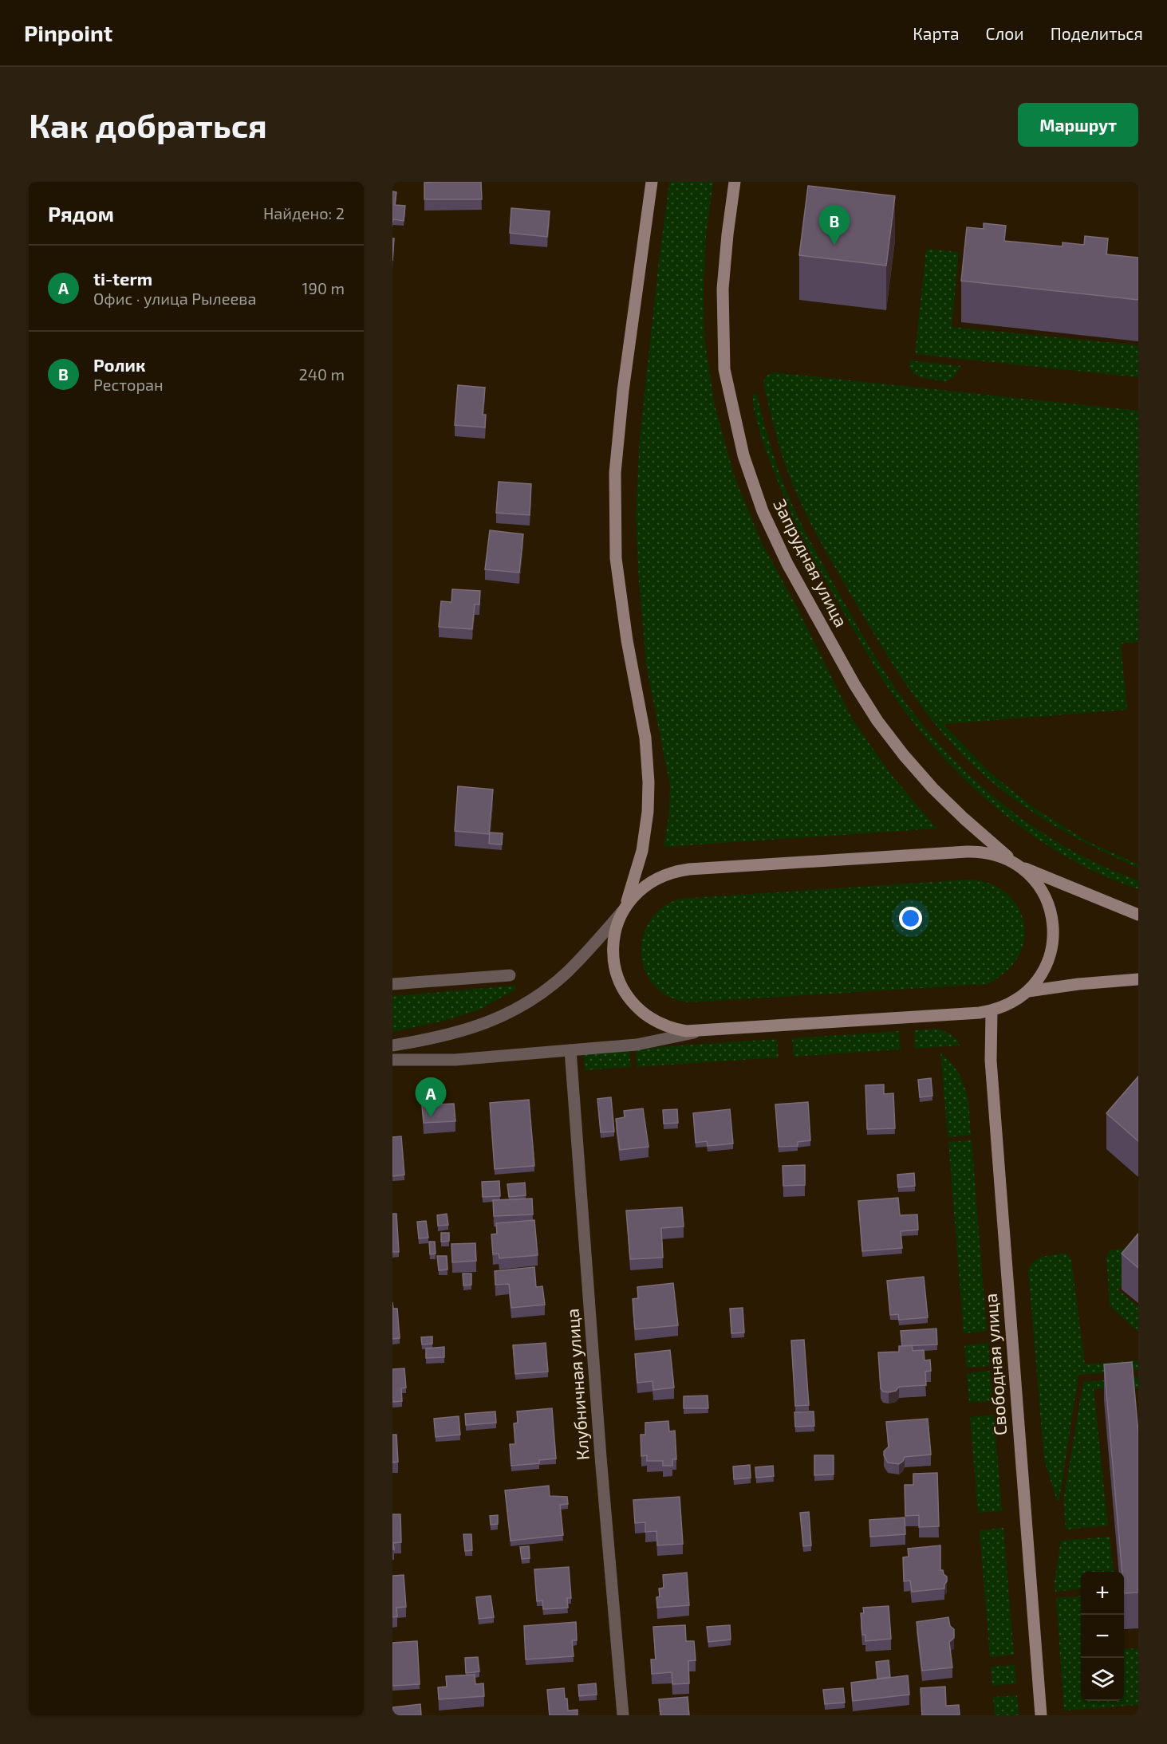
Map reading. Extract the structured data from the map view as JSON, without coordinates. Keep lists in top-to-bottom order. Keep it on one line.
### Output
{"streets":{"main road":["Запрудная улица","Свободная улица"],"street":["Клубничная улица"]},"page":{"header":"Pinpoint","nav":["Карта","Слои","Поделиться"],"buttons":"Маршрут","title":"Как добраться","heading":["Рядом","Найдено: 2"],"pins":["B","A"],"list":[{"mark":"A","name":"ti-term","note":"Офис · улица Рылеева","value":"190 m"},{"mark":"B","name":"Ролик","note":"Ресторан","value":"240 m"}],"map_buttons":["+","−"]}}
